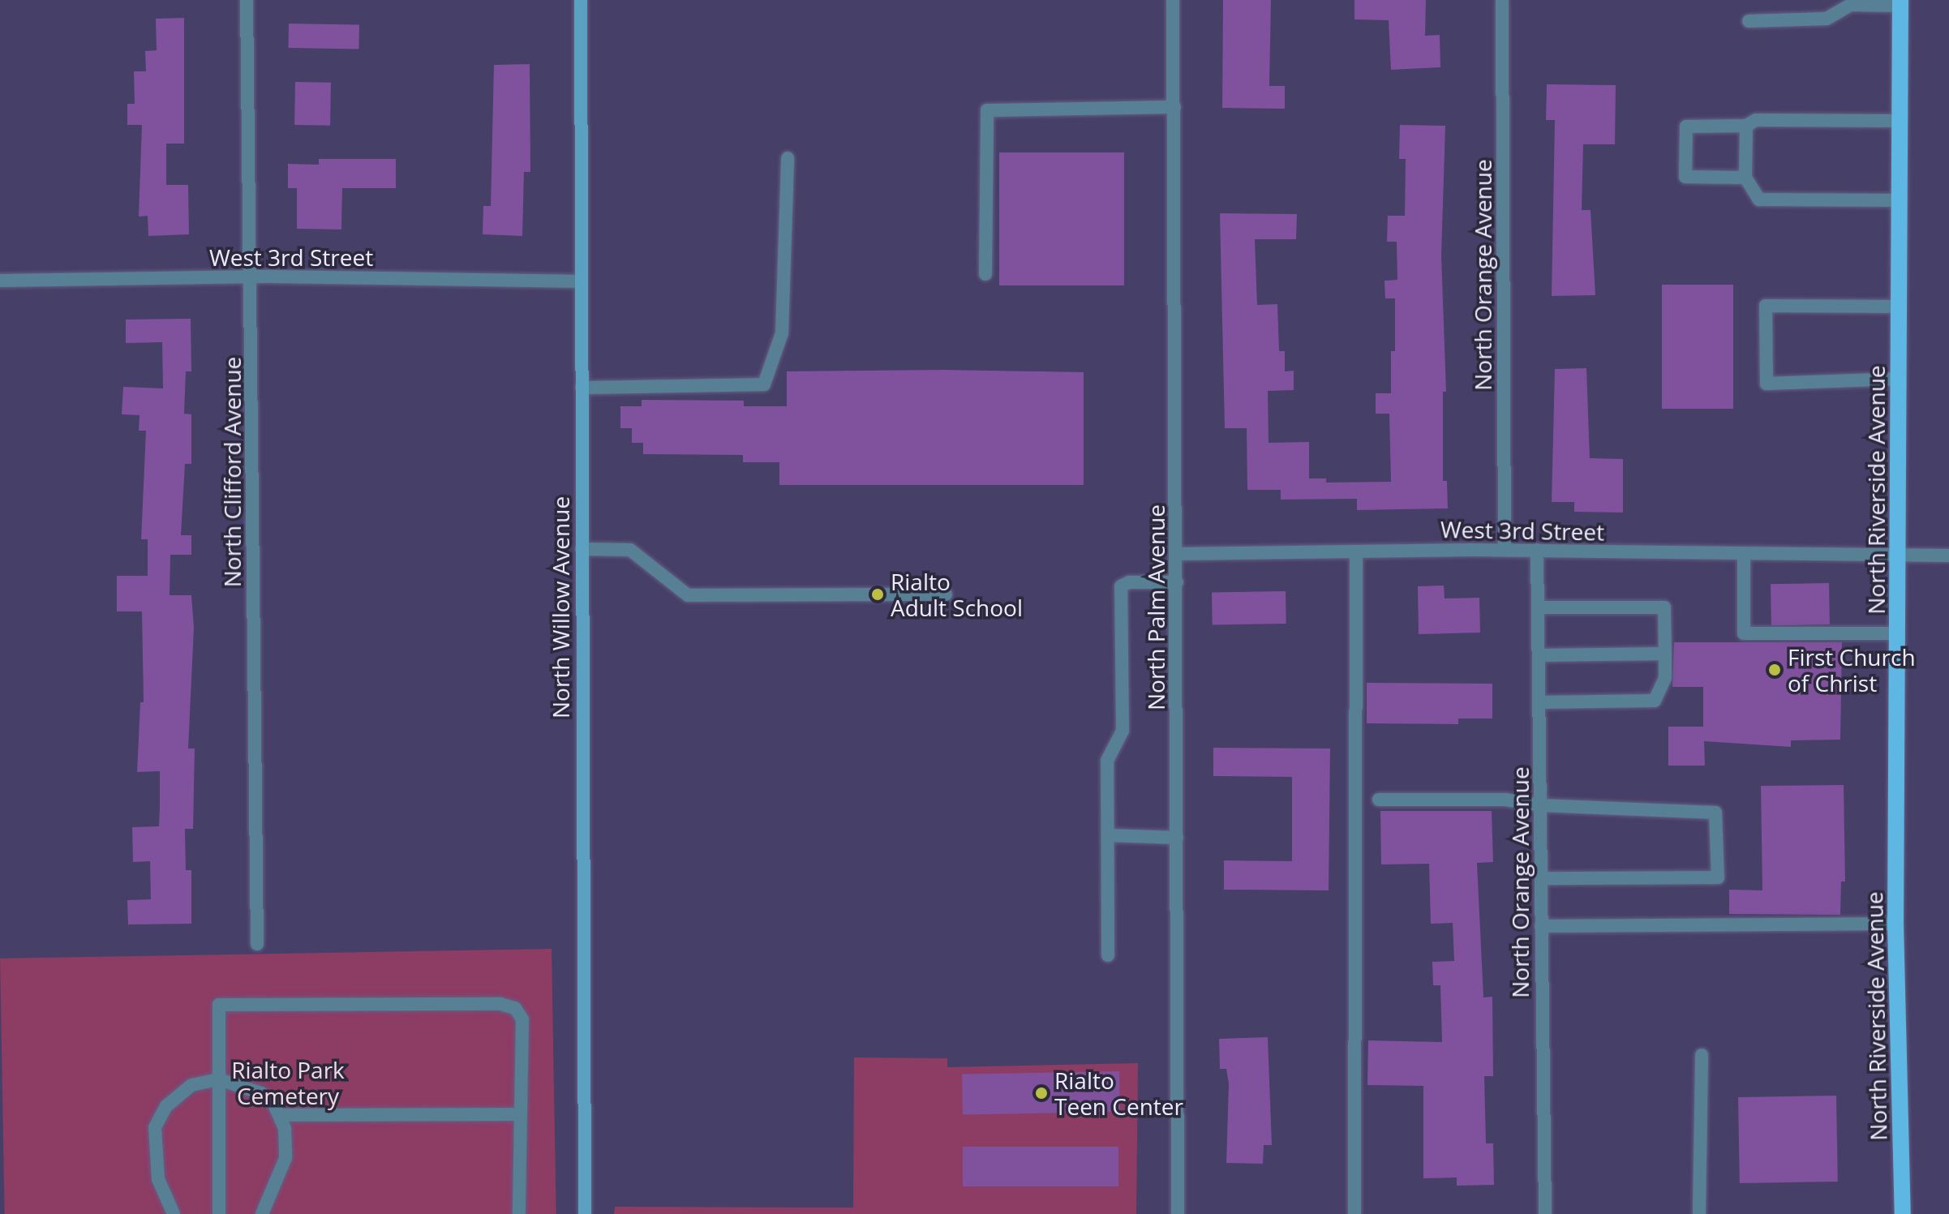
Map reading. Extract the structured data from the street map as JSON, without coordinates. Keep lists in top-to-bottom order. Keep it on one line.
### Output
{"streets":{"main road":["North Riverside Avenue"],"street":["West 3rd Street","North Orange Avenue","North Clifford Avenue","North Willow Avenue","North Palm Avenue"]},"crossings":[["West 3rd Street","North Orange Avenue"],["West 3rd Street","North Clifford Avenue"],["West 3rd Street","North Riverside Avenue"],["West 3rd Street","North Willow Avenue"],["West 3rd Street","North Palm Avenue"]],"parks":["Rialto Park Cemetery"],"places":["Rialto Adult School","First Church of Christ","Rialto Teen Center"]}
